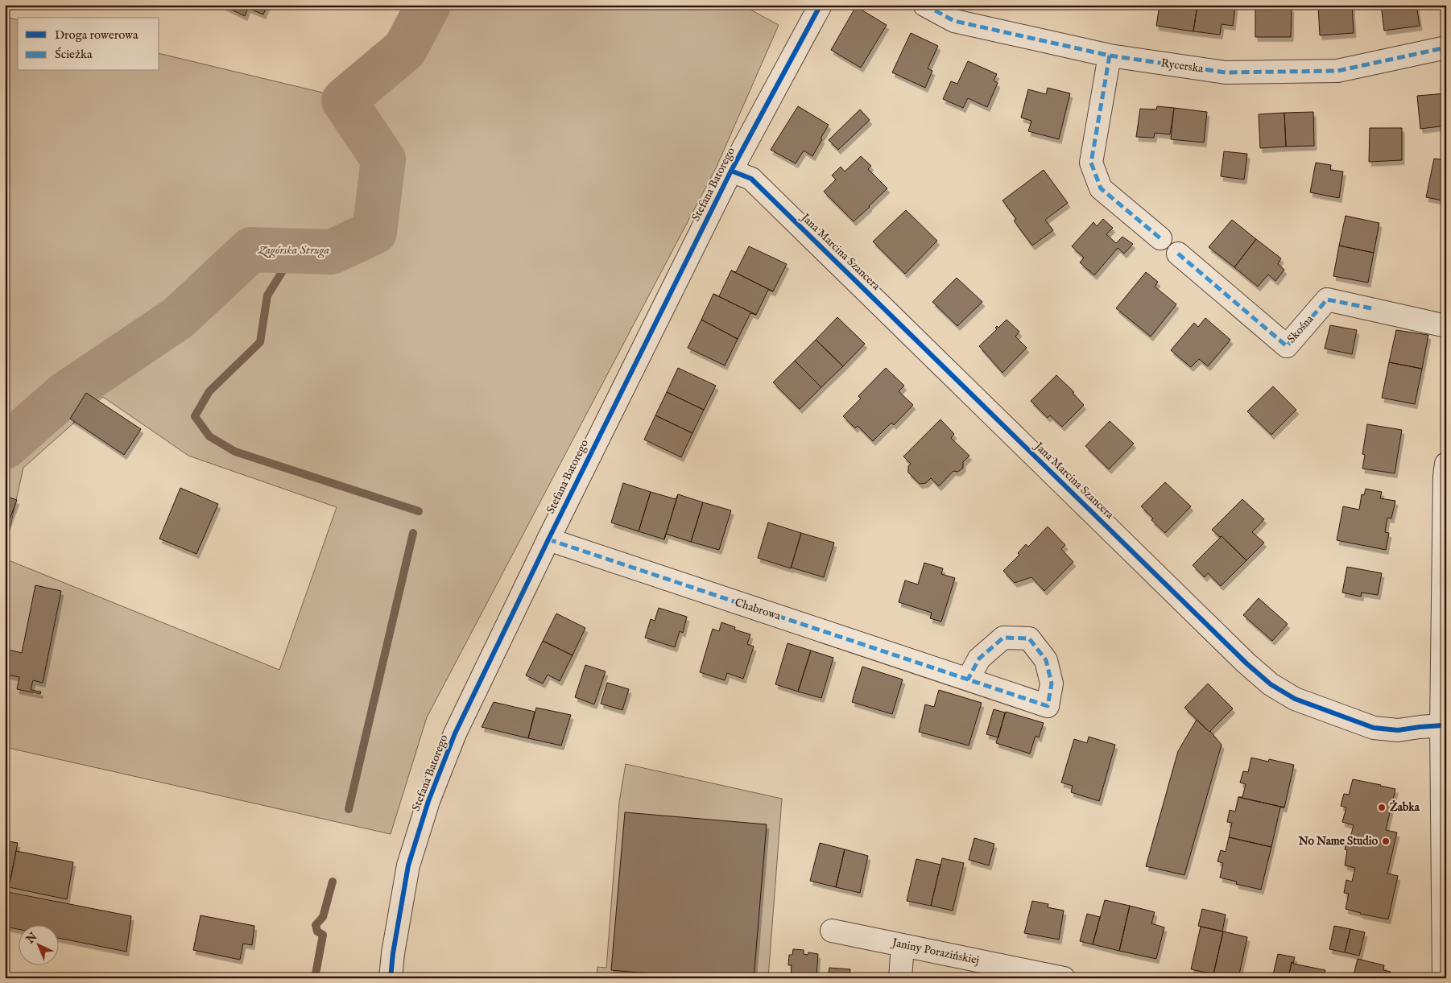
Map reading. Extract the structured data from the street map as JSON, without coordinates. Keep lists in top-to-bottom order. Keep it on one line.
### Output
{"streets":{"street":["Rycerska","Stefana Batorego","Jana Marcina Szancera","Skośna","Chabrowa","Janiny Porazińskiej"]},"crossings":[["Stefana Batorego","Jana Marcina Szancera"],["Stefana Batorego","Chabrowa"]],"water":["Zagórska Struga"],"places":["Żabka","No Name Studio"],"legend":["Droga rowerowa","Ścieżka"],"north":"top left"}
